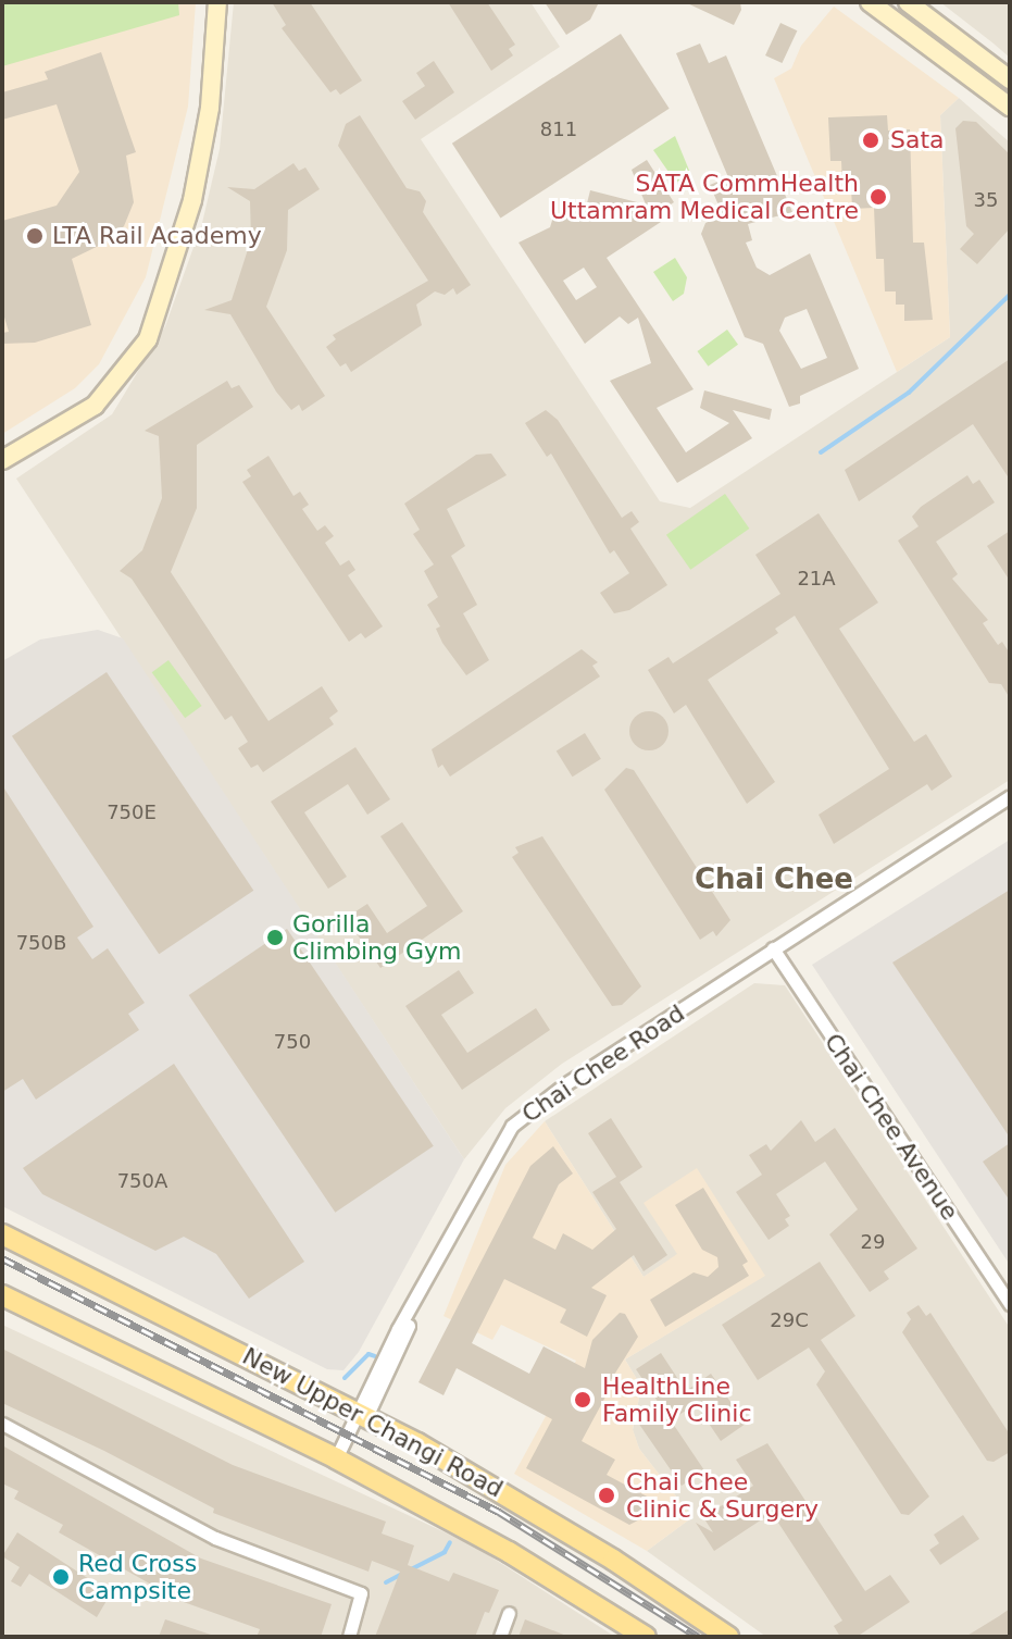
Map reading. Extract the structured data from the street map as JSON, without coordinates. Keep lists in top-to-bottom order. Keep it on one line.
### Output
{"streets":{"main road":["New Upper Changi Road"],"street":["Chai Chee Road","Chai Chee Avenue"]},"crossings":[["Chai Chee Road","Chai Chee Avenue"],["Chai Chee Road","New Upper Changi Road"]],"districts":["Chai Chee"],"places":["Sata","SATA CommHealth Uttamram Medical Centre","LTA Rail Academy","Gorilla Climbing Gym","HealthLine Family Clinic","Chai Chee Clinic & Surgery","Red Cross Campsite"],"house_numbers":["811","35","21A","750E","750B","750","750A","29","29C"]}
